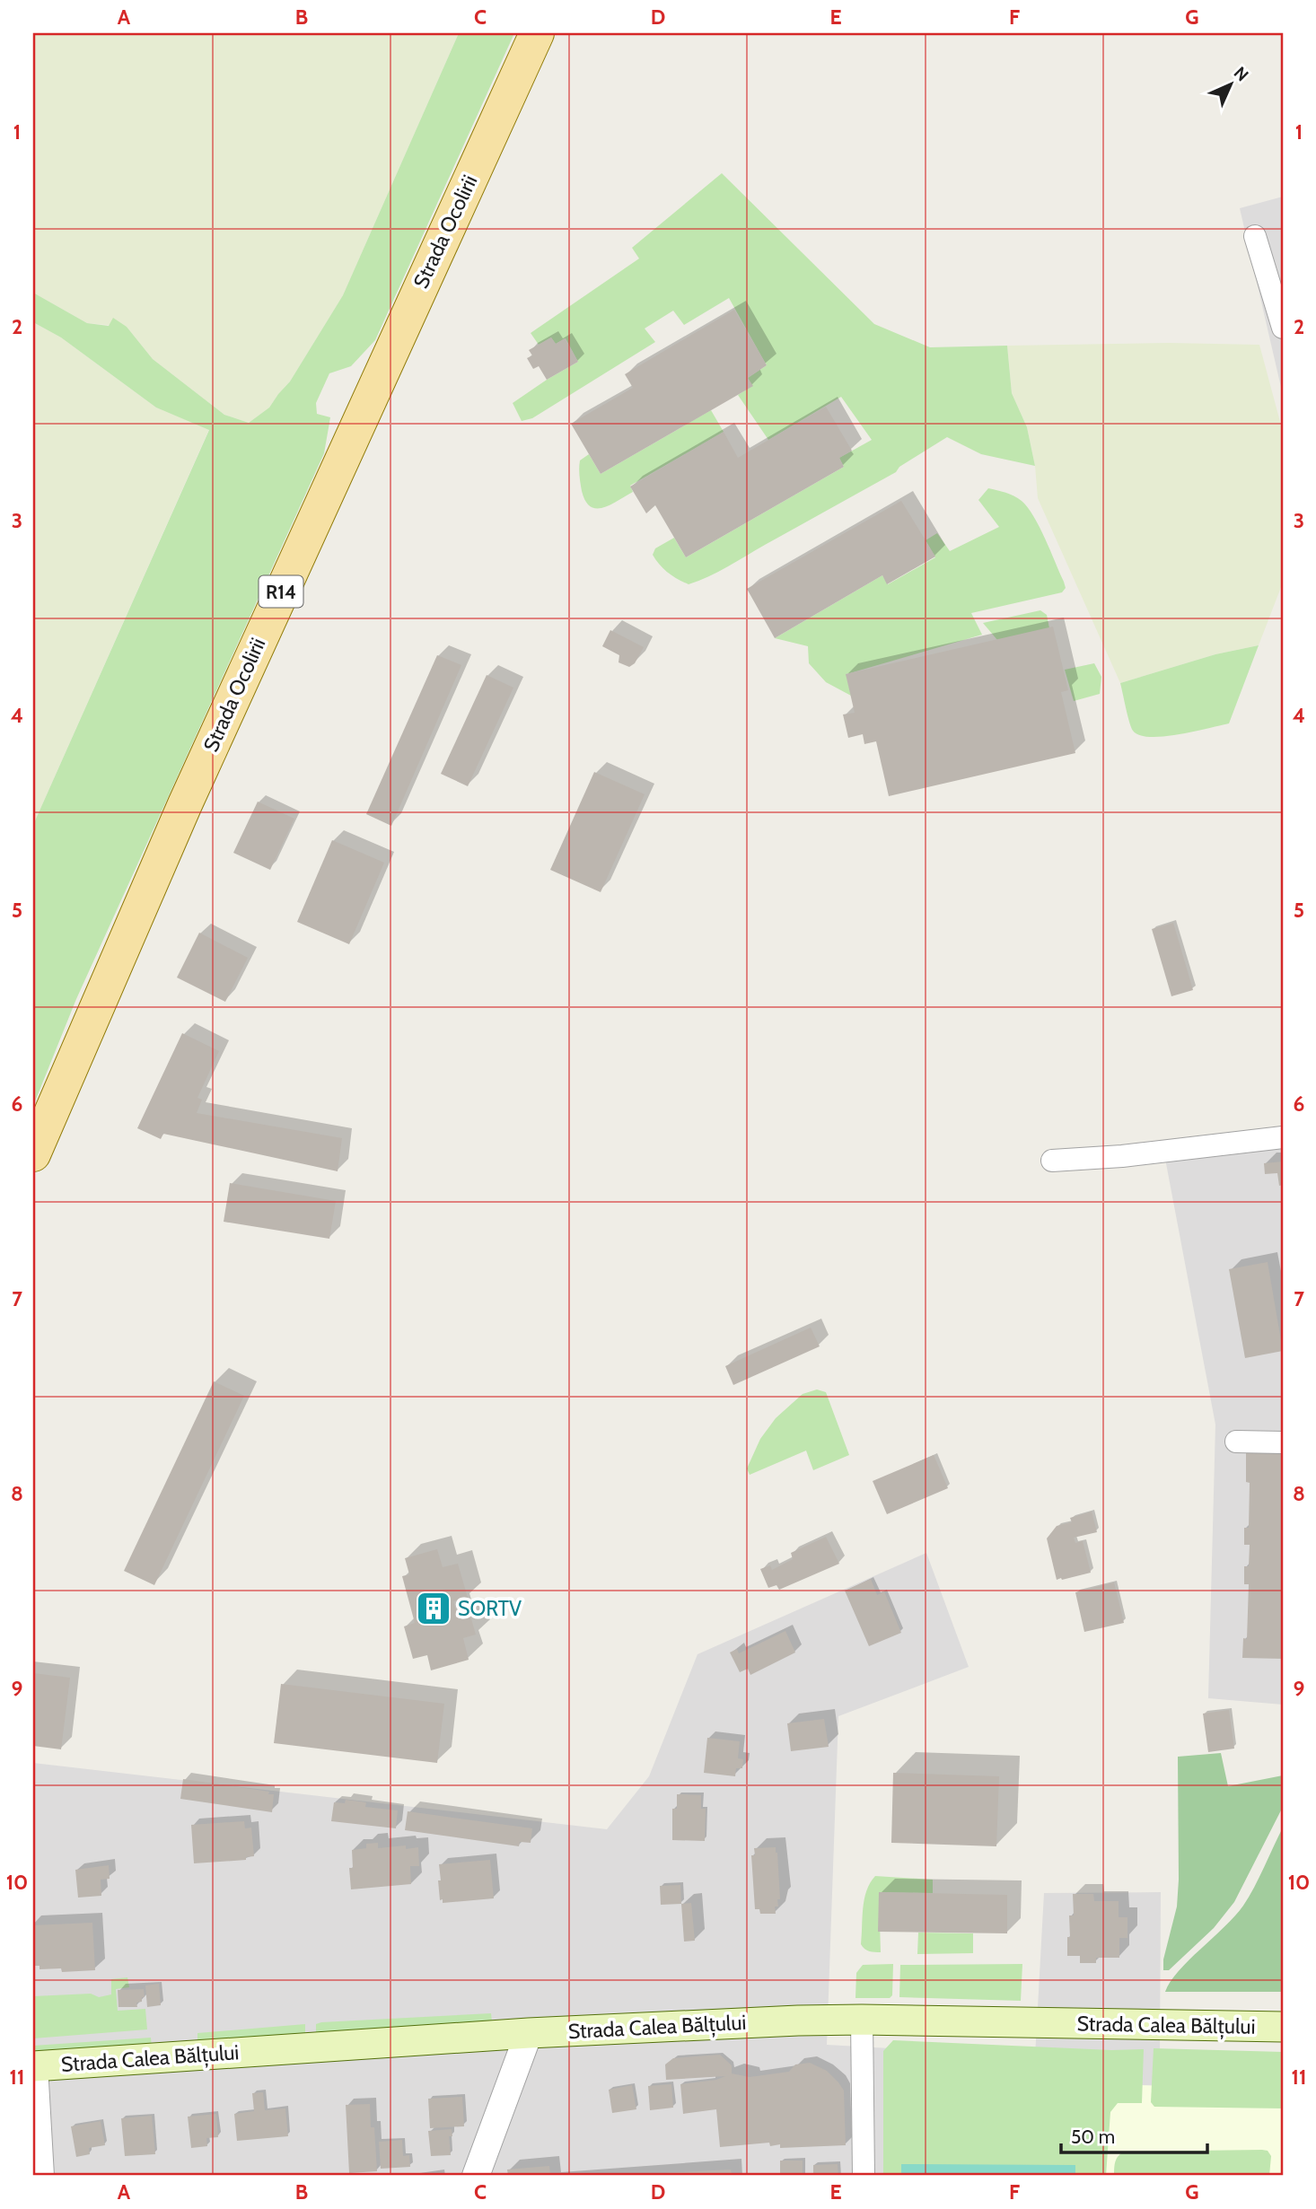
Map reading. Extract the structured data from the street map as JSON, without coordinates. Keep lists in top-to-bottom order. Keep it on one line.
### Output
{"streets":{"main road":["Strada Ocolirii","R14","Strada Calea Bălțului"]},"places":{"building":["SORTV"]},"scale_bar":"50 m","north":"top right","grid":{"columns":["A","B","C","D","E","F","G"],"rows":["1","2","3","4","5","6","7","8","9","10","11"]}}
